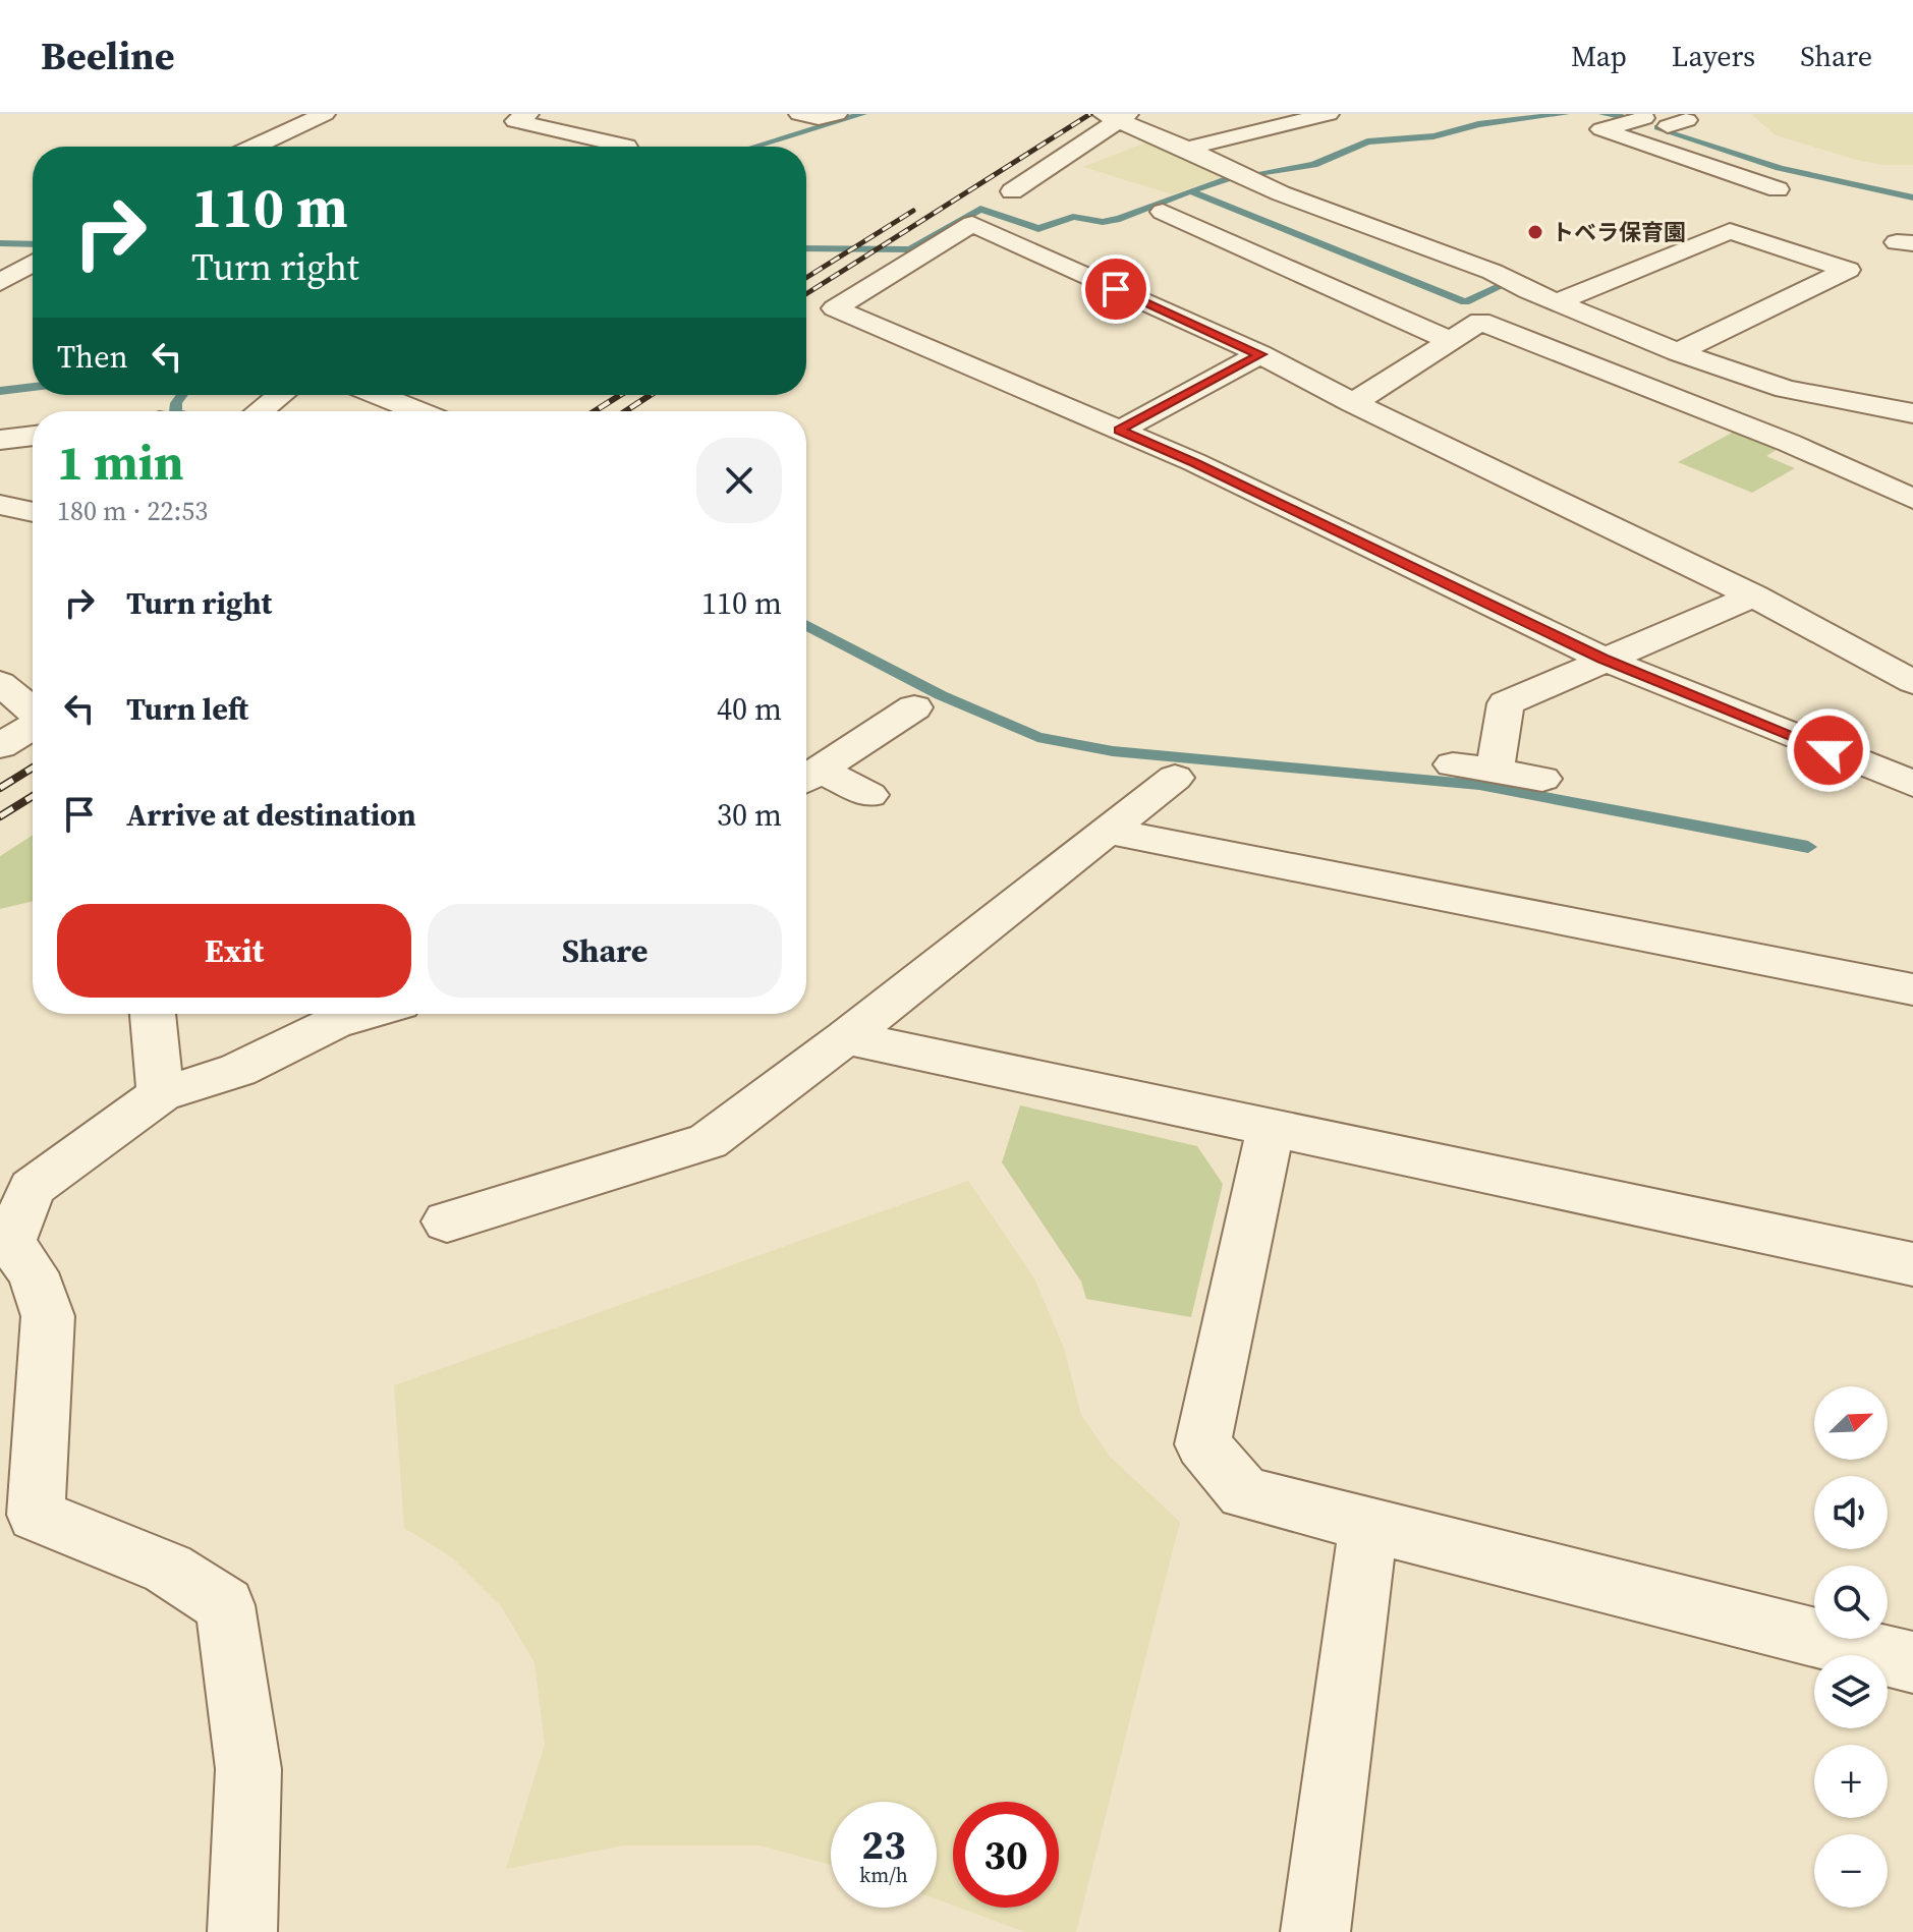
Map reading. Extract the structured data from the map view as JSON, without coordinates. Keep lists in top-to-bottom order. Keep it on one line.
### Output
{"places":["トベラ保育園"],"north":"top right","page":{"header":"Beeline","nav":["Map","Layers","Share"],"turn":["110 m","Turn right"],"then":"Then","heading":["1 min","180 m · 22:53"],"list":[{"name":"Turn right","value":"110 m"},{"name":"Turn left","value":"40 m"},{"name":"Arrive at destination","value":"30 m"}],"buttons":["Exit","Share"],"map_buttons":["+","−"],"speed":"23 km/h","limit":"30"}}
